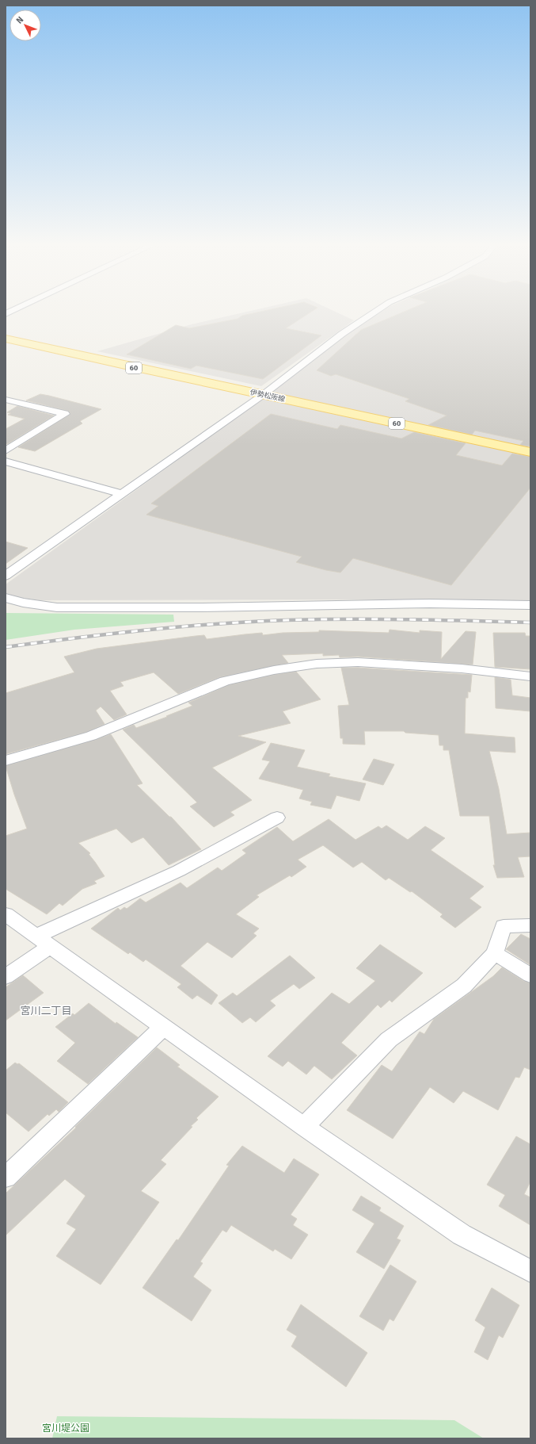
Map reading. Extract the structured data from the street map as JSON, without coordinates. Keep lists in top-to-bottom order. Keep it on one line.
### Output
{"streets":{"main road":["60","伊勢松阪線"]},"districts":["宮川二丁目"],"parks":["宮川堤公園"],"north":"top left"}
